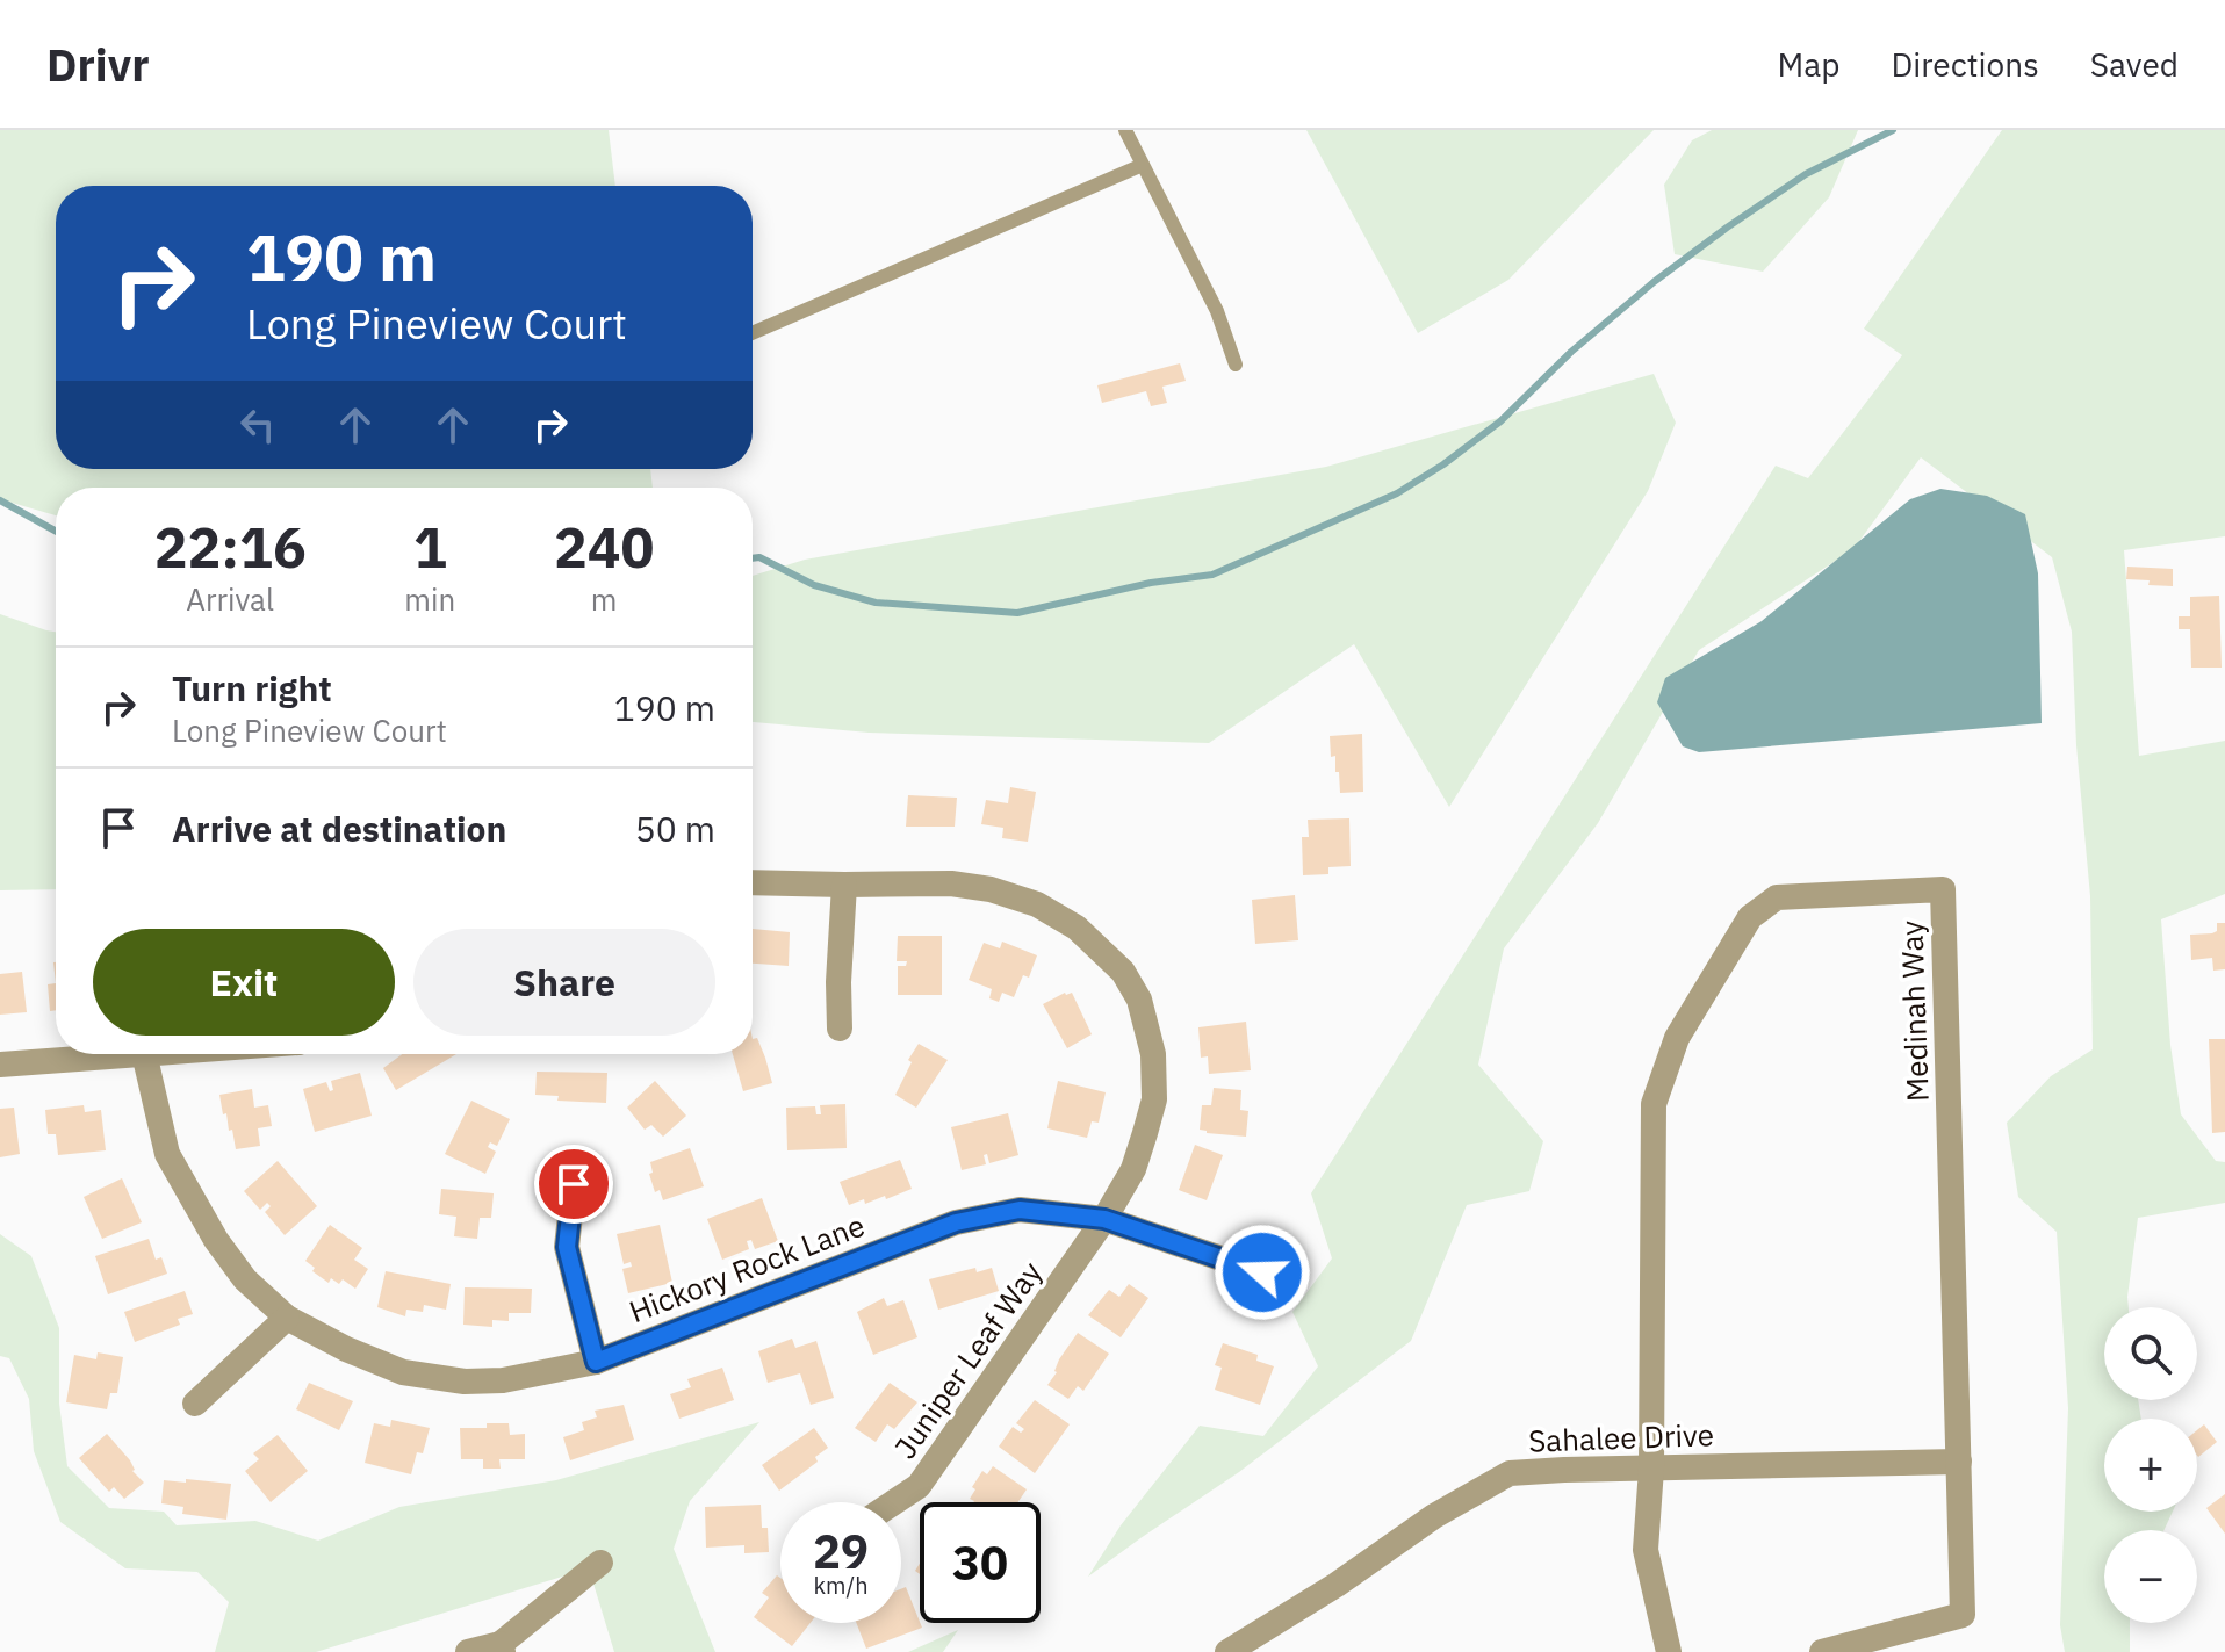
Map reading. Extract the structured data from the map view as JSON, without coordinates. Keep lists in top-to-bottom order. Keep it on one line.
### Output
{"streets":{"street":["Medinah Way","Hickory Rock Lane","Juniper Leaf Way","Sahalee Drive"]},"crossings":[["Medinah Way","Sahalee Drive"],["Hickory Rock Lane","Juniper Leaf Way"]],"page":{"header":"Drivr","nav":["Map","Directions","Saved"],"turn":["190 m","Long Pineview Court"],"eta":["22:16","Arrival","1","min","240","m"],"list":[{"name":"Turn right","note":"Long Pineview Court","value":"190 m"},{"name":"Arrive at destination","value":"50 m"}],"buttons":["Exit","Share"],"map_buttons":["+","−"],"speed":"29 km/h","limit":"30"}}
